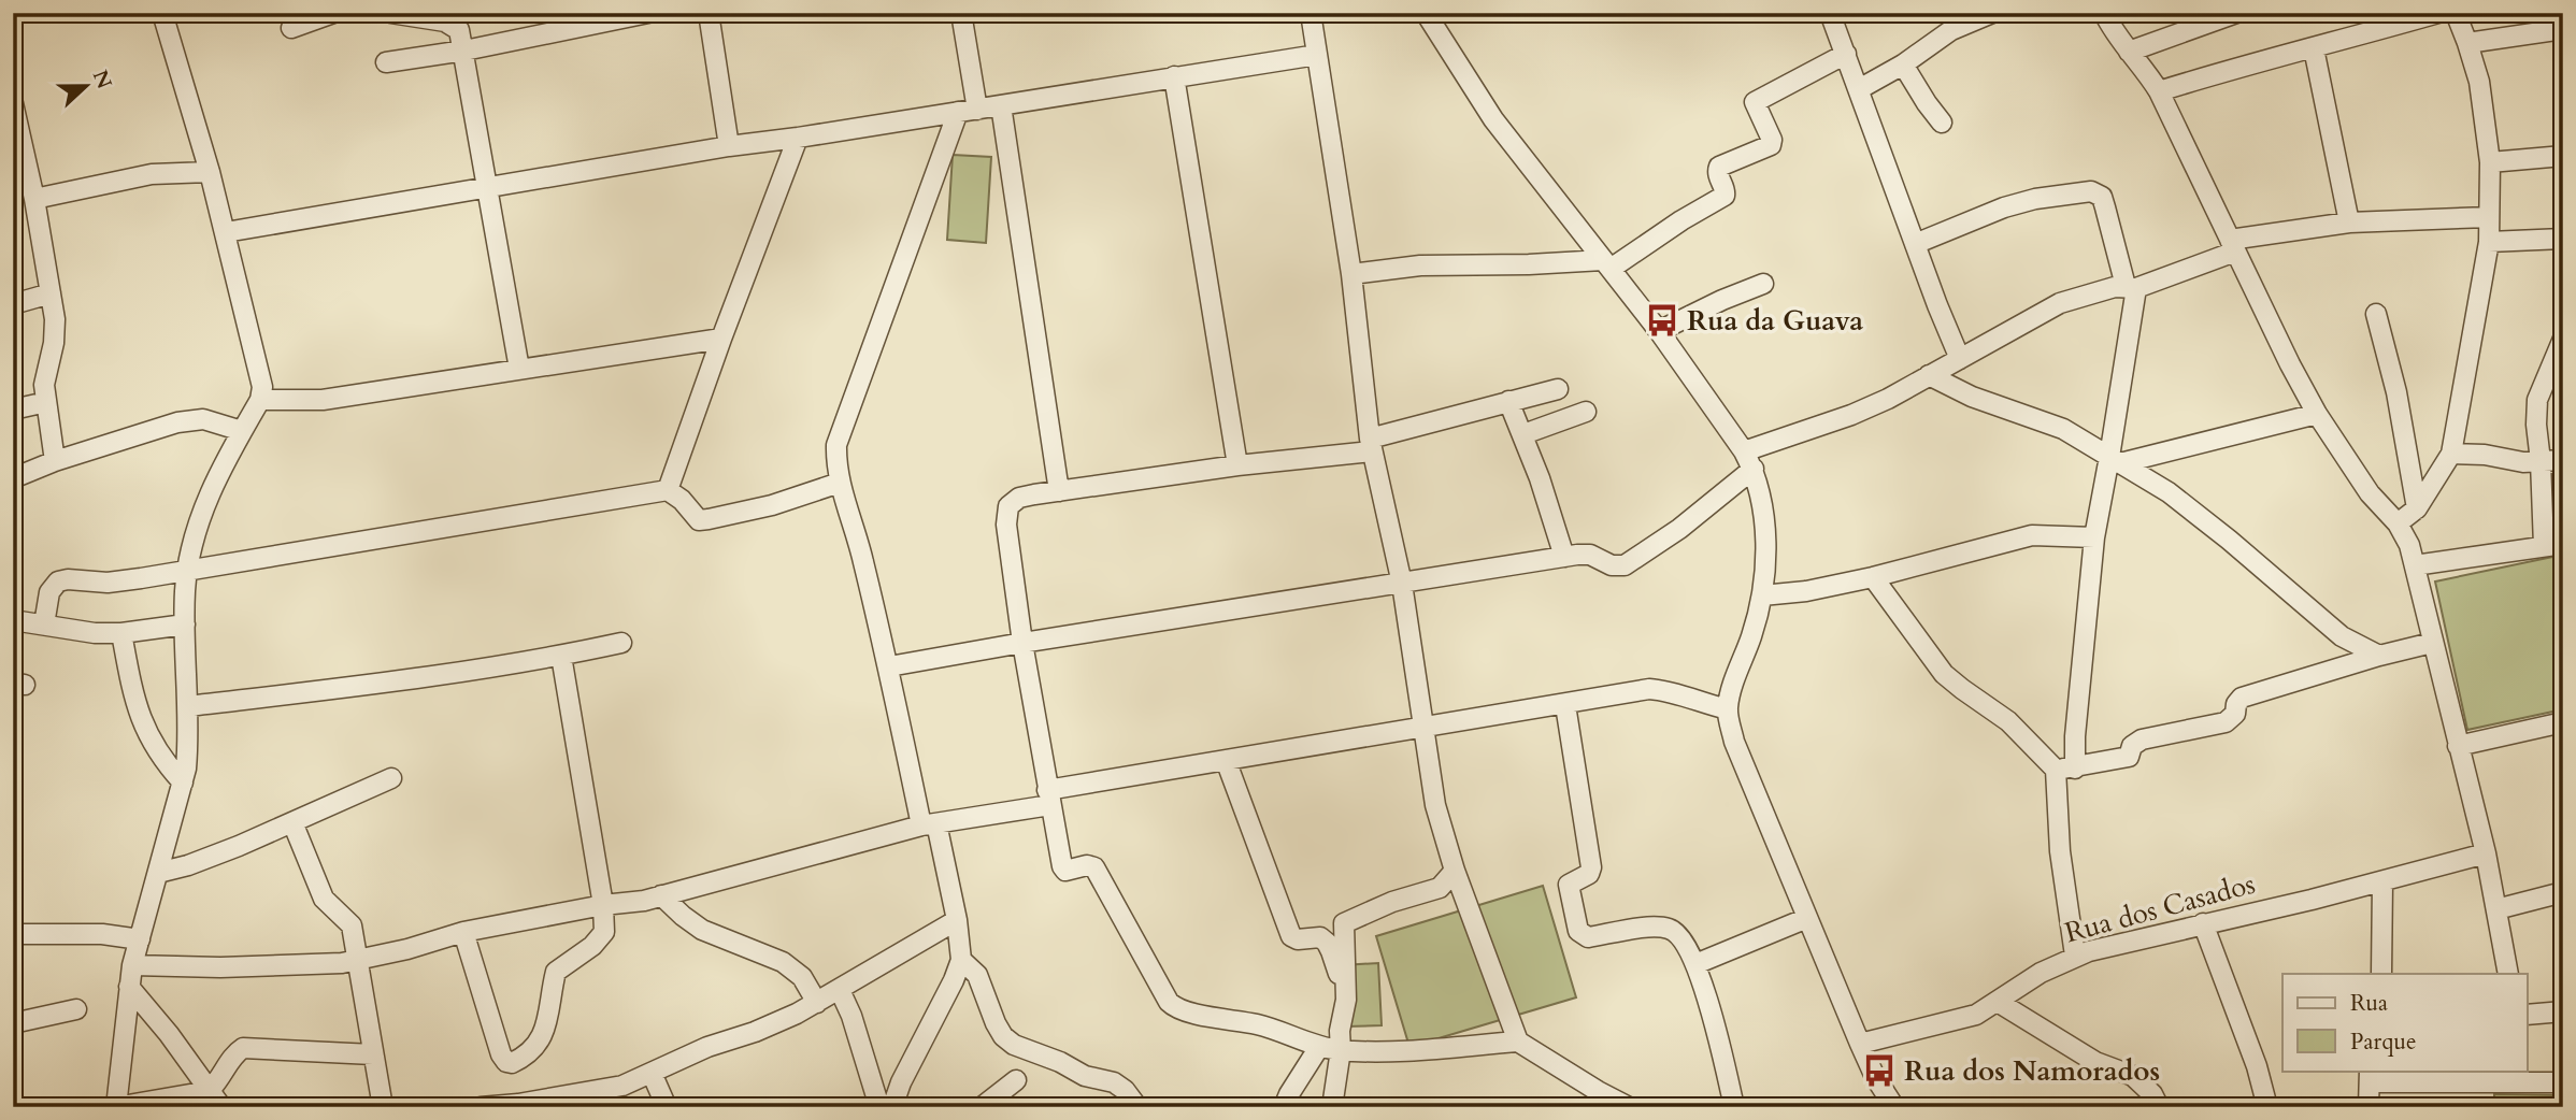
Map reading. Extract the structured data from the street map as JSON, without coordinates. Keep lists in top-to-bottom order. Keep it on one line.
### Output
{"streets":{"street":["Rua dos Casados"]},"places":{"bus stop":["Rua da Guava","Rua dos Namorados"]},"legend":["Rua","Parque"],"north":"right"}
